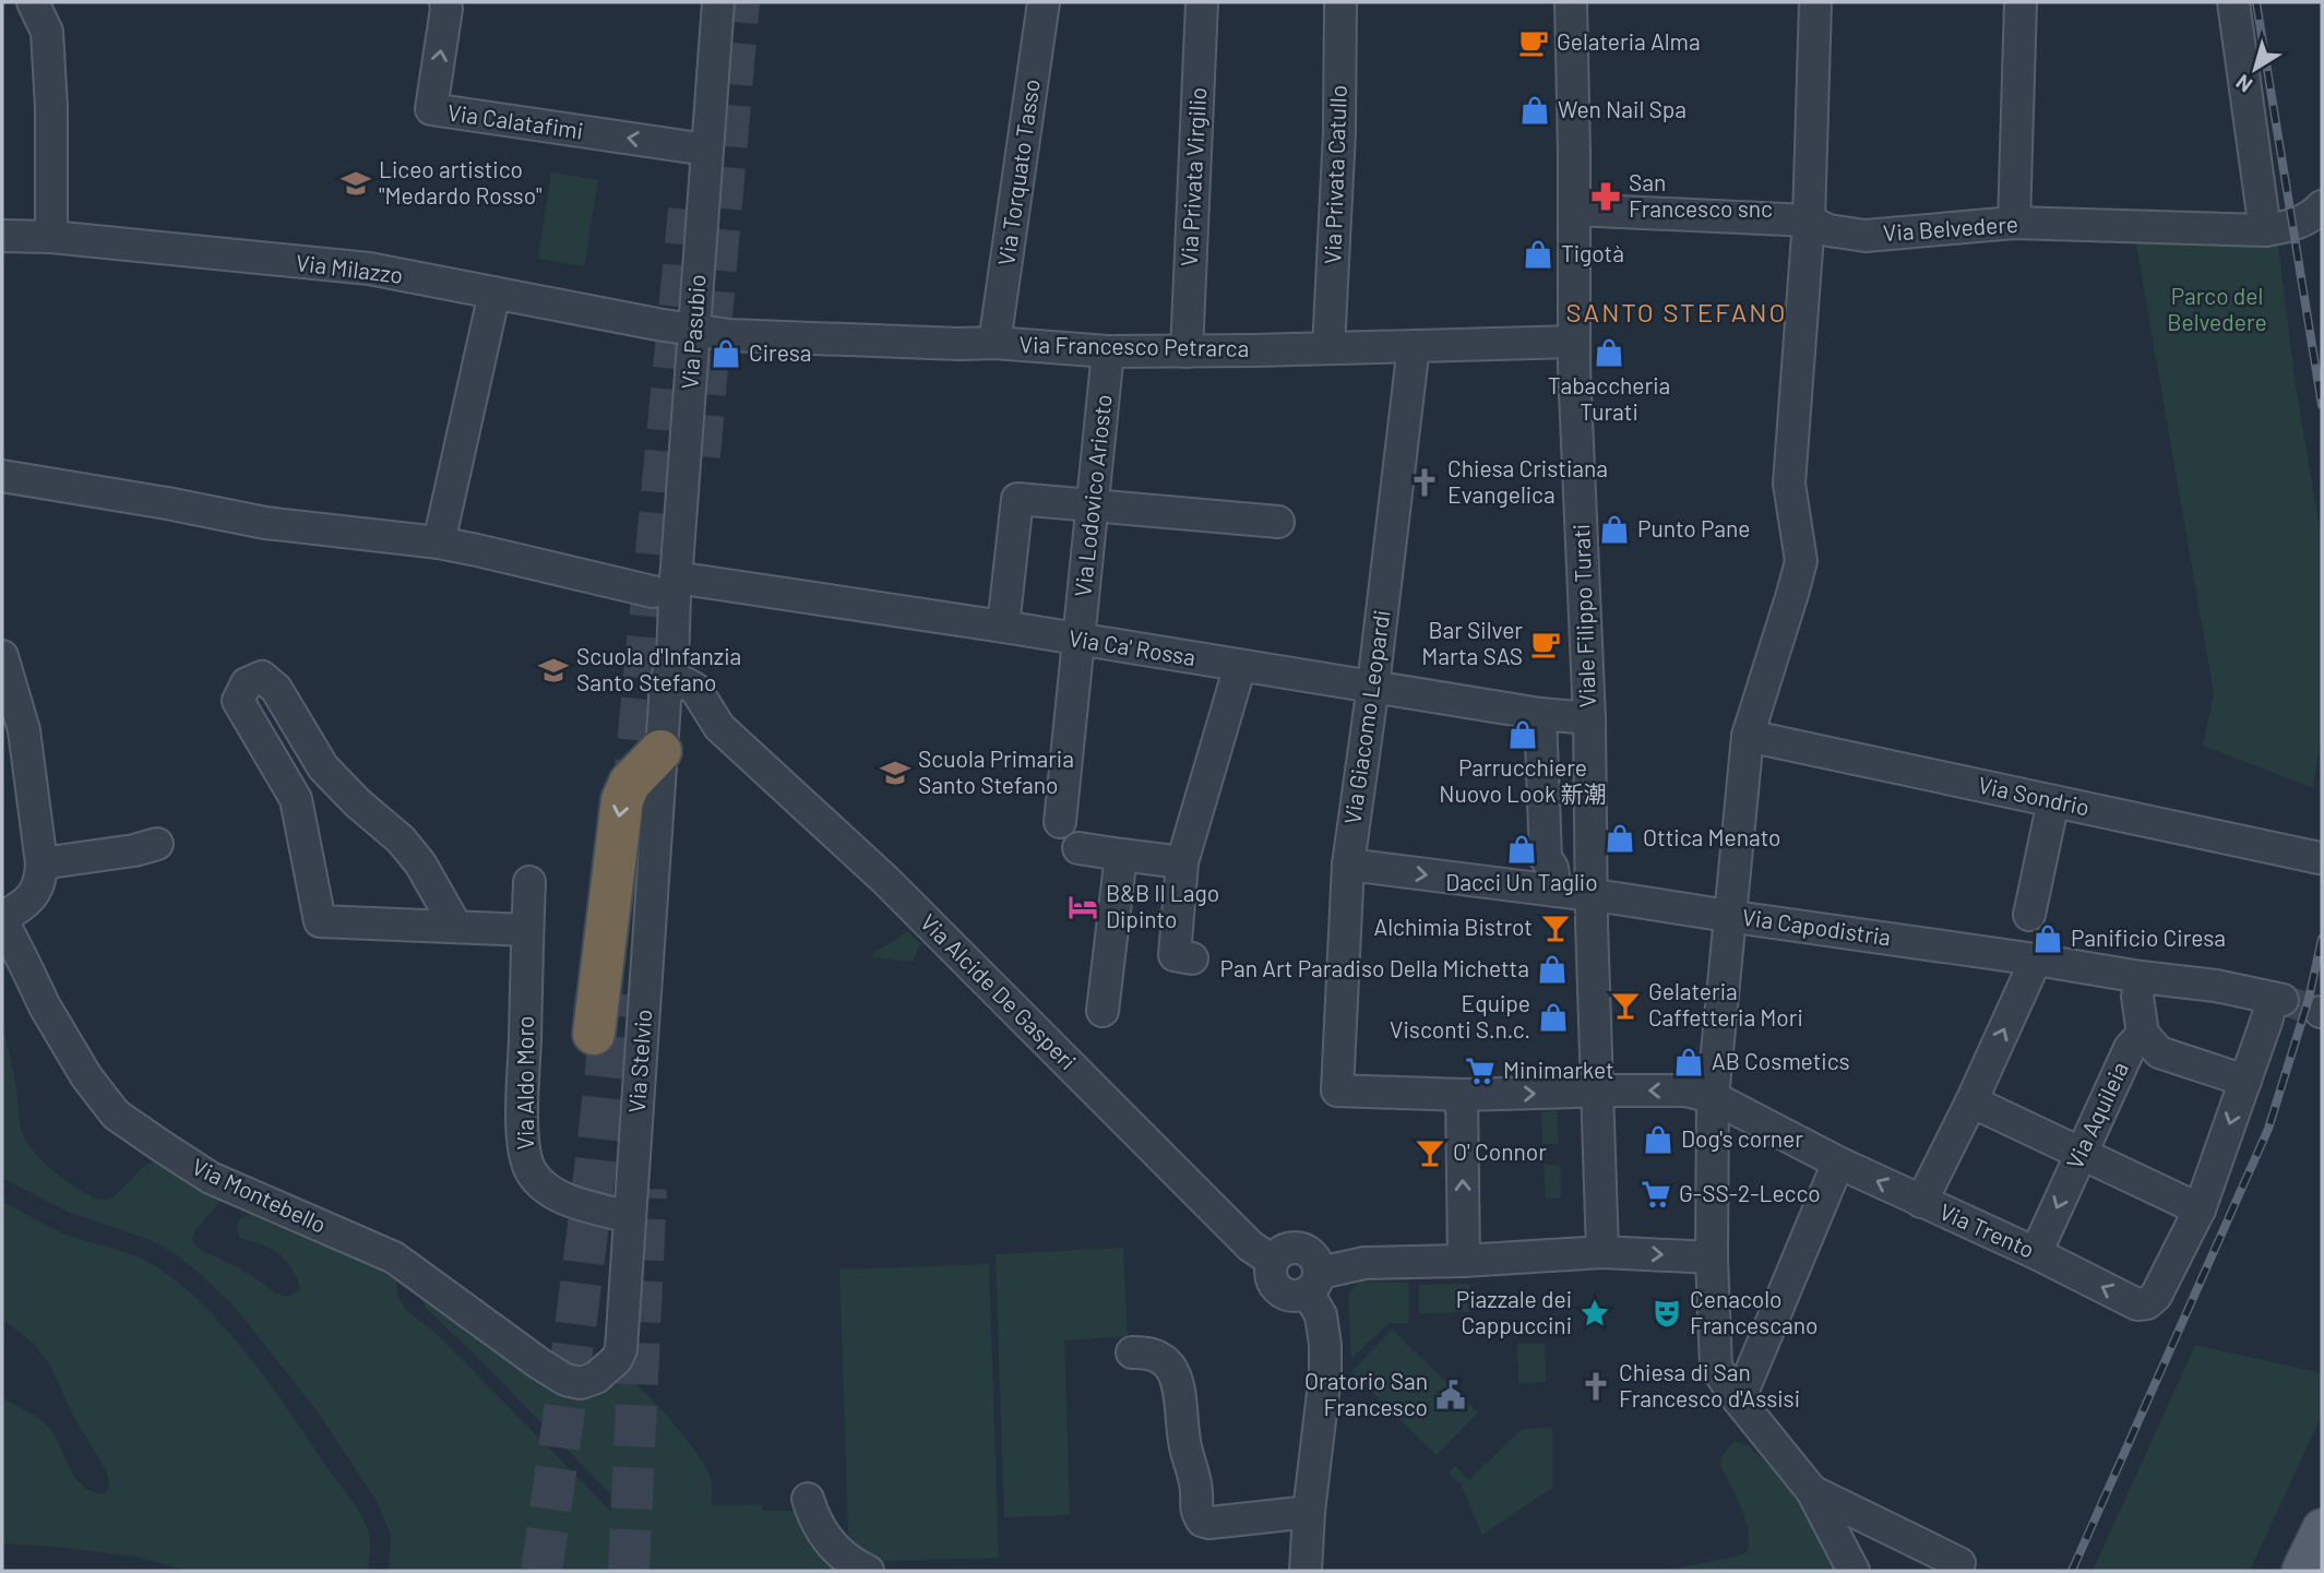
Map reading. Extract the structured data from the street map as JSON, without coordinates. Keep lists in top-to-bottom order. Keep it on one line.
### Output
{"streets":{"street":["Via Calatafimi","Via Torquato Tasso","Via Privata Catullo","Via Privata Virgilio","Via Belvedere","Via Milazzo","Via Pasubio","Via Francesco Petrarca","Via Lodovico Ariosto","Viale Filippo Turati","Via Ca' Rossa","Via Giacomo Leopardi","Via Sondrio","Via Capodistria","Via Alcide De Gasperi","Via Stelvio","Via Aldo Moro","Via Aquileia","Via Montebello","Via Trento"]},"crossings":[["Via Calatafimi","Via Pasubio"],["Via Torquato Tasso","Via Francesco Petrarca"],["Via Privata Catullo","Via Francesco Petrarca"],["Via Privata Virgilio","Via Francesco Petrarca"],["Via Belvedere","Viale Filippo Turati"],["Via Milazzo","Via Pasubio"],["Via Milazzo","Via Francesco Petrarca"],["Via Pasubio","Via Francesco Petrarca"],["Via Pasubio","Via Ca' Rossa"],["Via Pasubio","Via Alcide De Gasperi"],["Via Pasubio","Via Stelvio"],["Via Francesco Petrarca","Via Lodovico Ariosto"],["Via Francesco Petrarca","Viale Filippo Turati"],["Via Francesco Petrarca","Via Giacomo Leopardi"],["Via Lodovico Ariosto","Via Ca' Rossa"],["Viale Filippo Turati","Via Ca' Rossa"],["Viale Filippo Turati","Via Capodistria"],["Viale Filippo Turati","Via Trento"],["Via Ca' Rossa","Via Giacomo Leopardi"],["Via Giacomo Leopardi","Via Capodistria"],["Via Giacomo Leopardi","Via Trento"],["Via Capodistria","Via Trento"],["Via Alcide De Gasperi","Via Stelvio"],["Via Stelvio","Via Aldo Moro"],["Via Stelvio","Via Montebello"],["Via Aquileia","Via Trento"]],"districts":["SANTO STEFANO"],"parks":["Parco del Belvedere"],"places":{"cafe":["Gelateria Alma","Bar Silver Marta SAS"],"shop":["Wen Nail Spa","Tigotà","Tabaccheria Turati","Ciresa","Punto Pane","Parrucchiere Nuovo Look 新潮","Ottica Menato","Dacci Un Taglio","Panificio Ciresa","Pan Art Paradiso Della Michetta","Equipe Visconti S.n.c.","AB Cosmetics","Dog's corner"],"school or university":["Liceo artistico \"Medardo Rosso\"","Scuola d'Infanzia Santo Stefano","Scuola Primaria Santo Stefano"],"pharmacy":["San Francesco snc"],"church":["Chiesa Cristiana Evangelica","Chiesa di San Francesco d'Assisi"],"hotel":["B&B Il Lago Dipinto"],"bar":["Alchimia Bistrot","Gelateria Caffetteria Mori","O' Connor"],"supermarket":["Minimarket","G-SS-2-Lecco"],"place":["Piazzale dei Cappuccini"],"theatre":["Cenacolo Francescano"],"public building":["Oratorio San Francesco"]},"north":"bottom left"}
